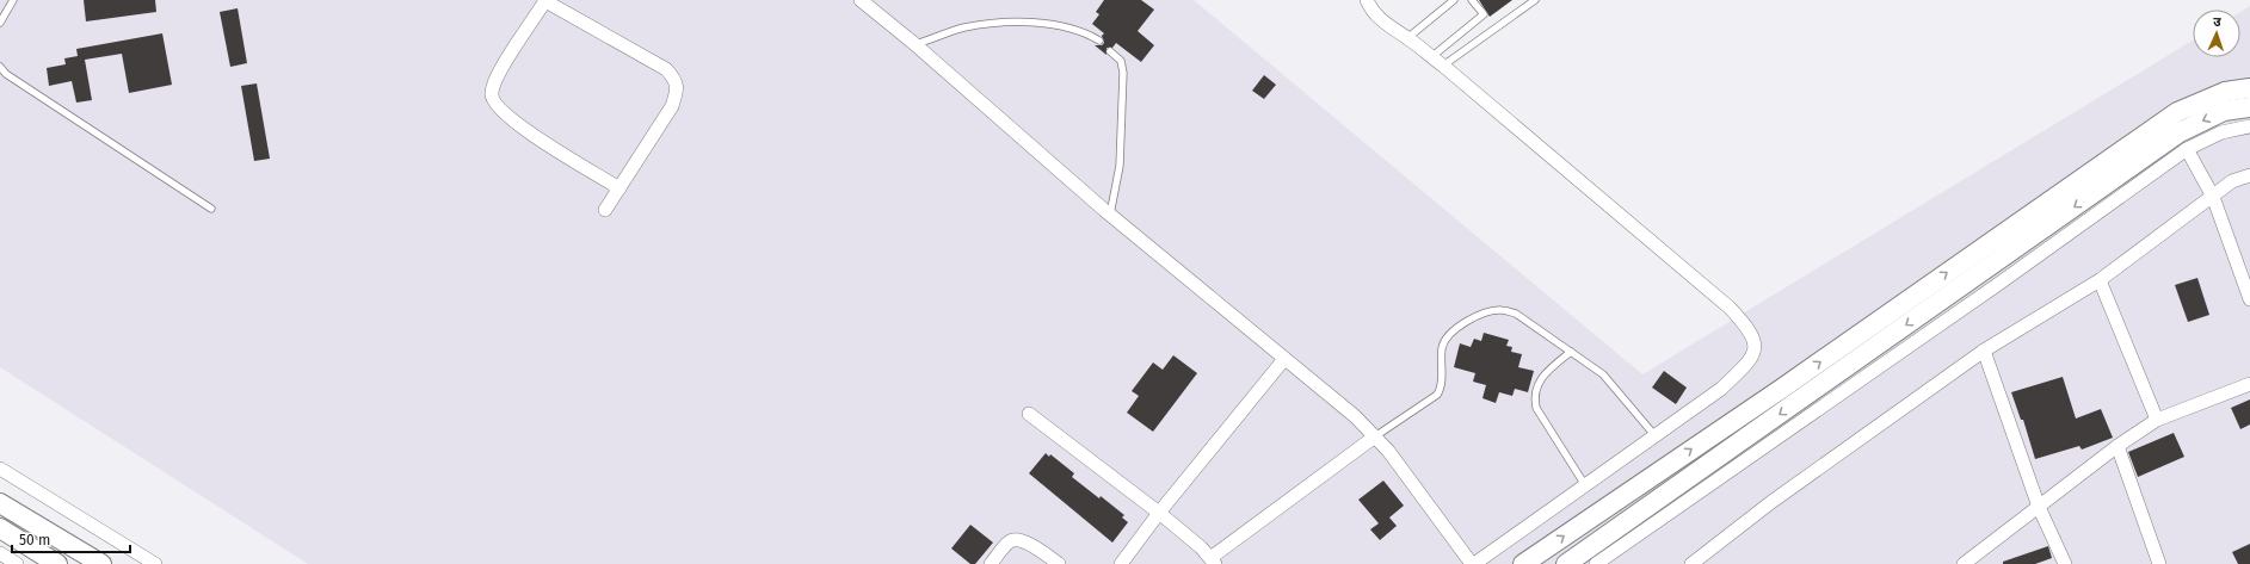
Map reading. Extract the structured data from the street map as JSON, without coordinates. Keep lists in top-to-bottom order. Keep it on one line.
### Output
{"scale_bar":"50 m","north":"top"}
